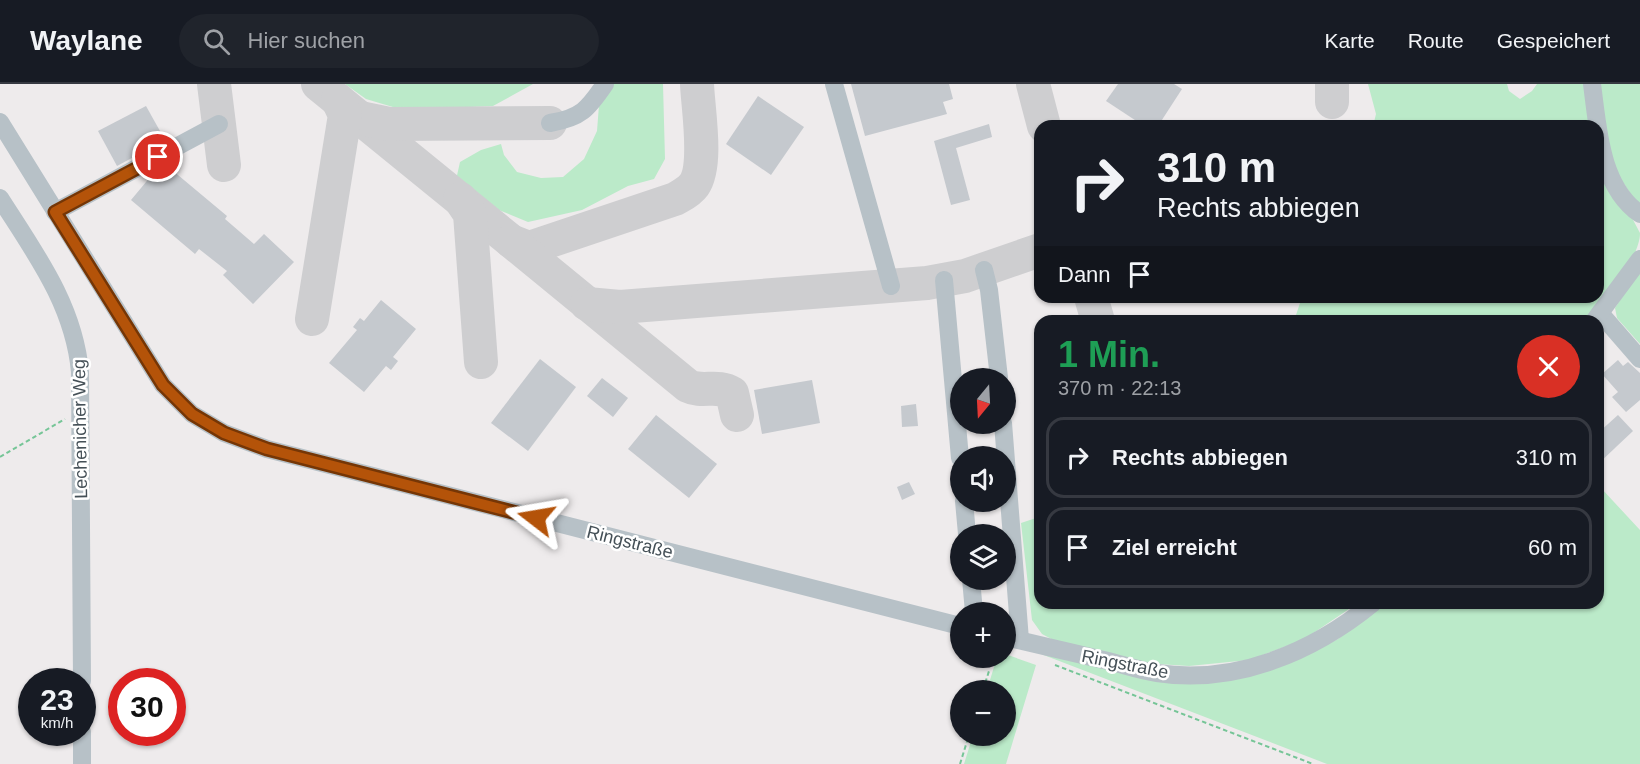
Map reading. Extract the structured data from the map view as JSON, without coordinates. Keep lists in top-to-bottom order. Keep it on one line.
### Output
{"streets":{"street":["Lechenicher Weg","Ringstraße"]},"north":"bottom","page":{"header":"Waylane","search":"Hier suchen","nav":["Karte","Route","Gespeichert"],"turn":["310 m","Rechts abbiegen"],"then":"Dann","heading":["1 Min.","370 m · 22:13"],"map_buttons":["+","−"],"list":[{"name":"Rechts abbiegen","value":"310 m"},{"name":"Ziel erreicht","value":"60 m"}],"speed":"23 km/h","limit":"30"}}
